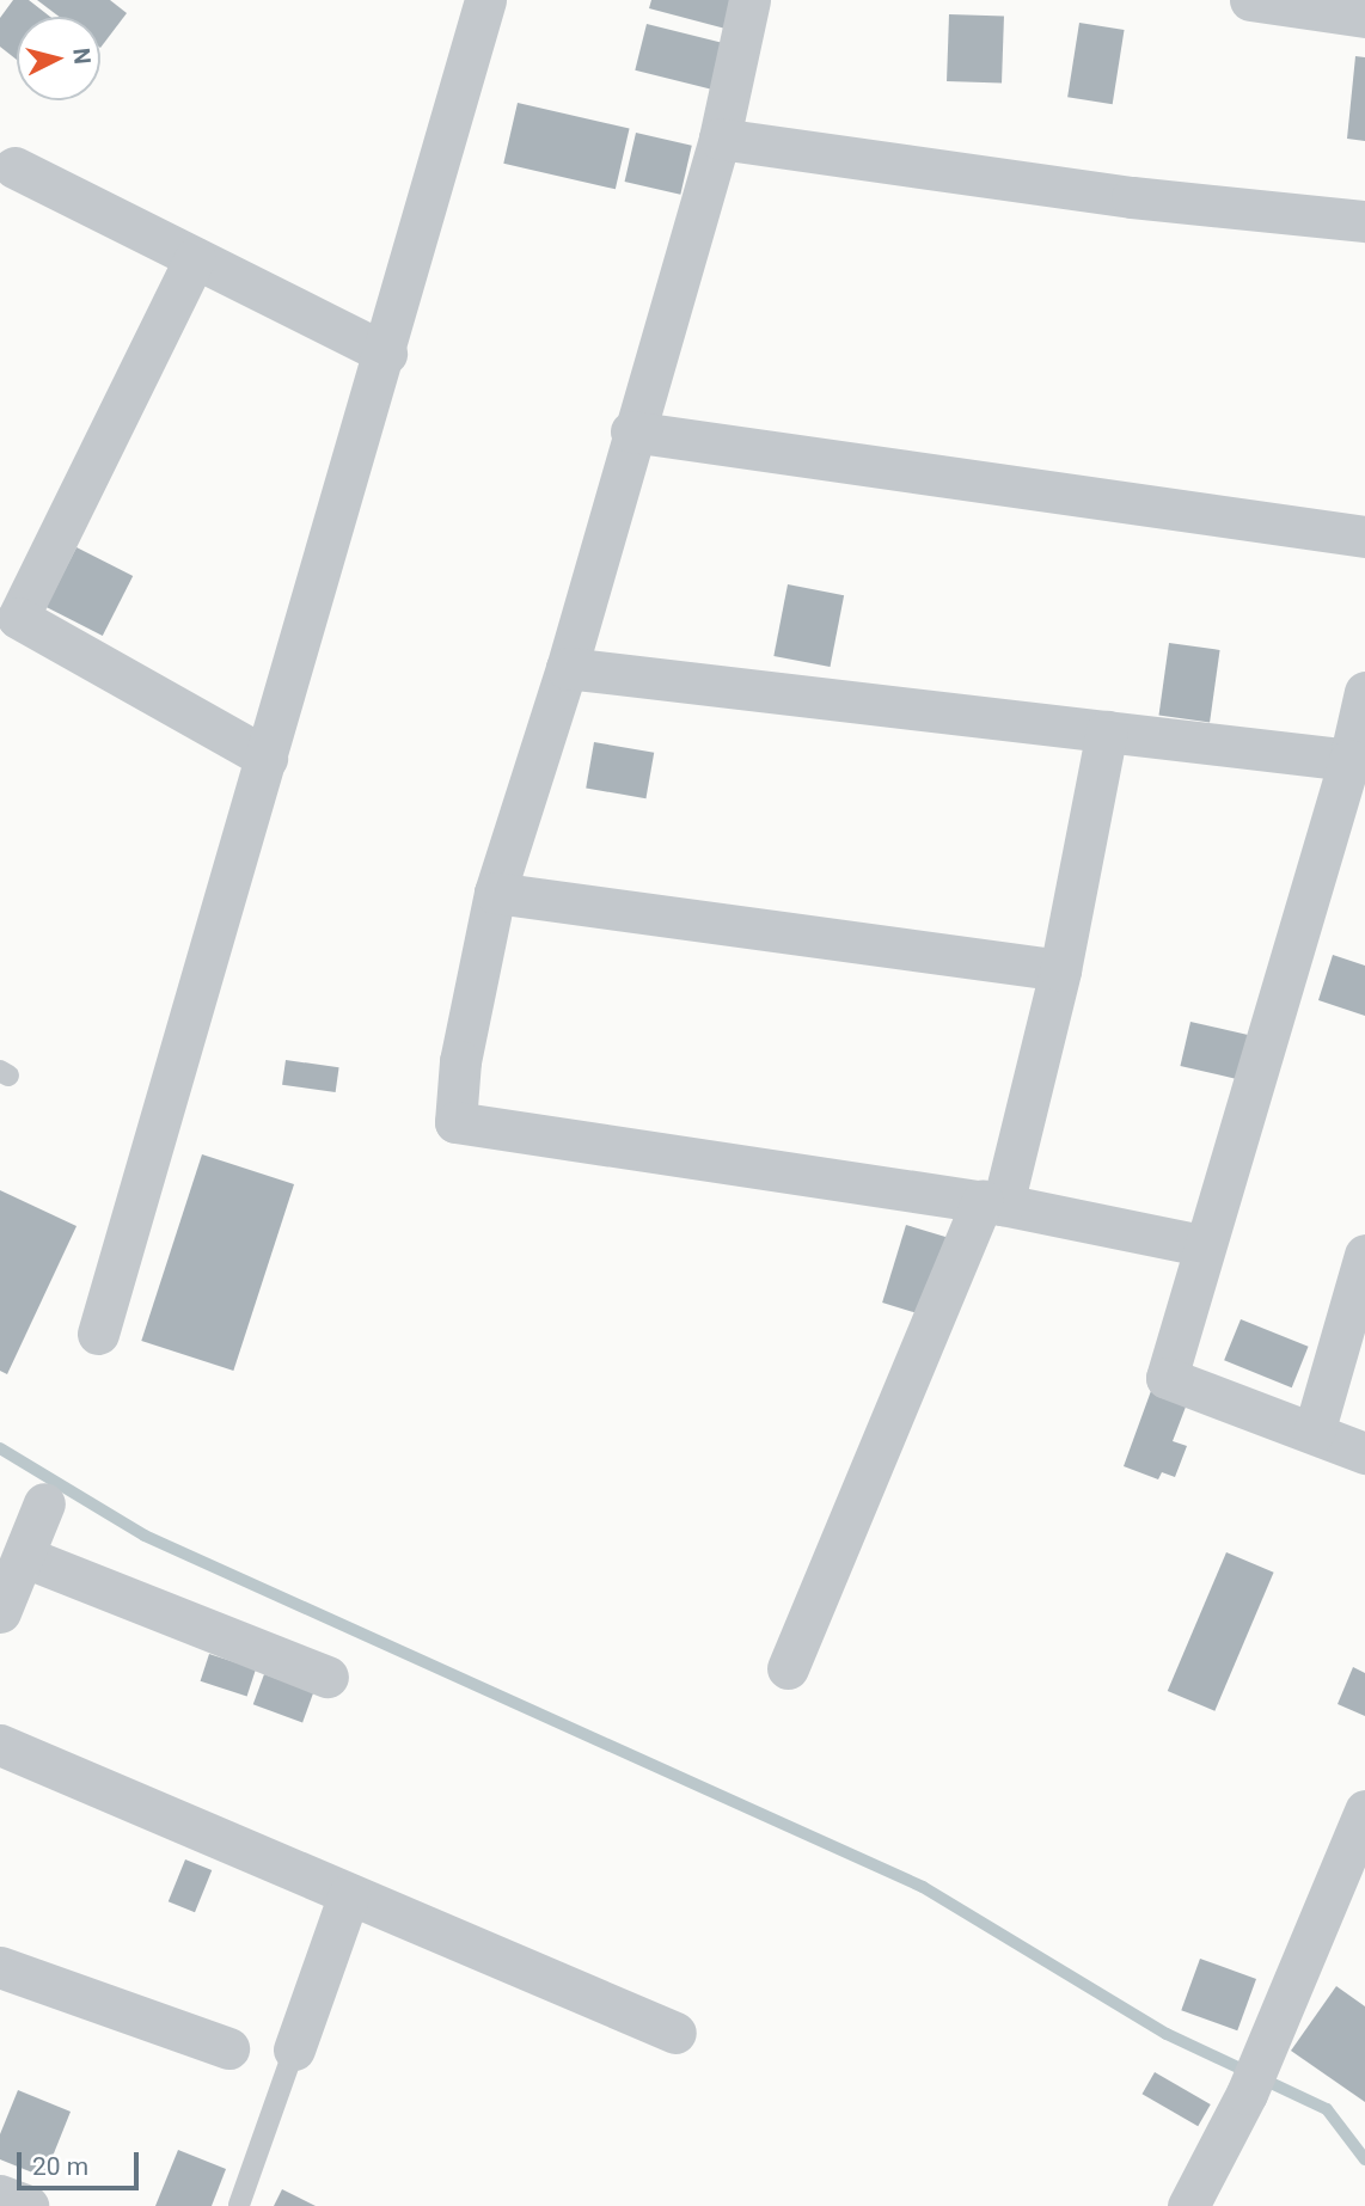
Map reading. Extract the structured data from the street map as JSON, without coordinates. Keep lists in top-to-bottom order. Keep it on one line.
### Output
{"scale_bar":"20 m","north":"right"}
